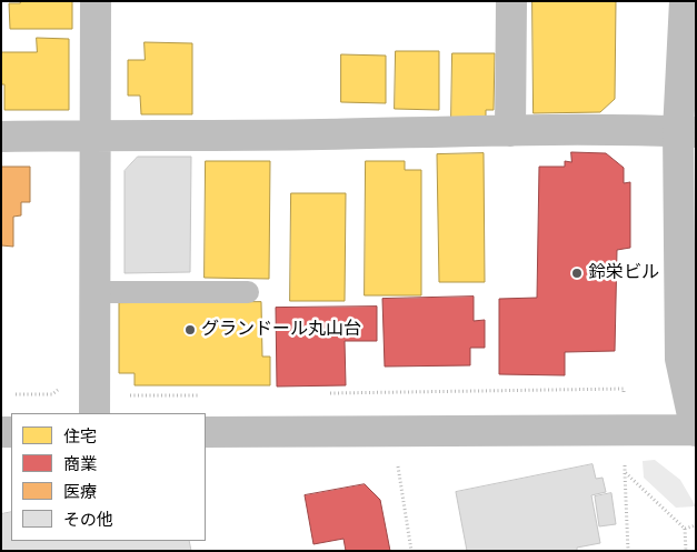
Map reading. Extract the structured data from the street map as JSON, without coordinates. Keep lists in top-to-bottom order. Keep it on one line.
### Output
{"places":["鈴栄ビル","グランドール丸山台"],"legend":["住宅","商業","医療","その他"]}
